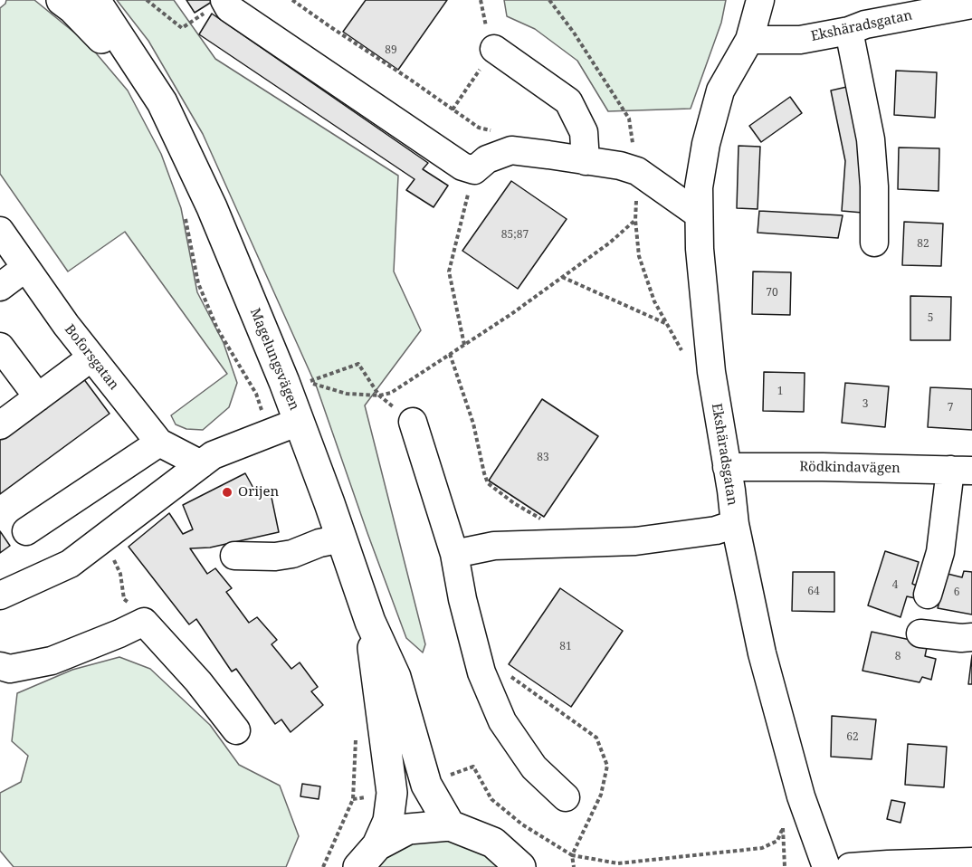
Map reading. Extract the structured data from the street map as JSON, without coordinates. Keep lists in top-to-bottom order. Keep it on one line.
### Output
{"streets":{"main road":["Magelungsvägen"],"street":["Ekshäradsgatan","Boforsgatan","Rödkindavägen"]},"crossings":[["Ekshäradsgatan","Rödkindavägen"]],"places":["Orijen"],"house_numbers":["89","85;87","82","70","5","1","3","7","83","4","64","6","81","8","62"]}
